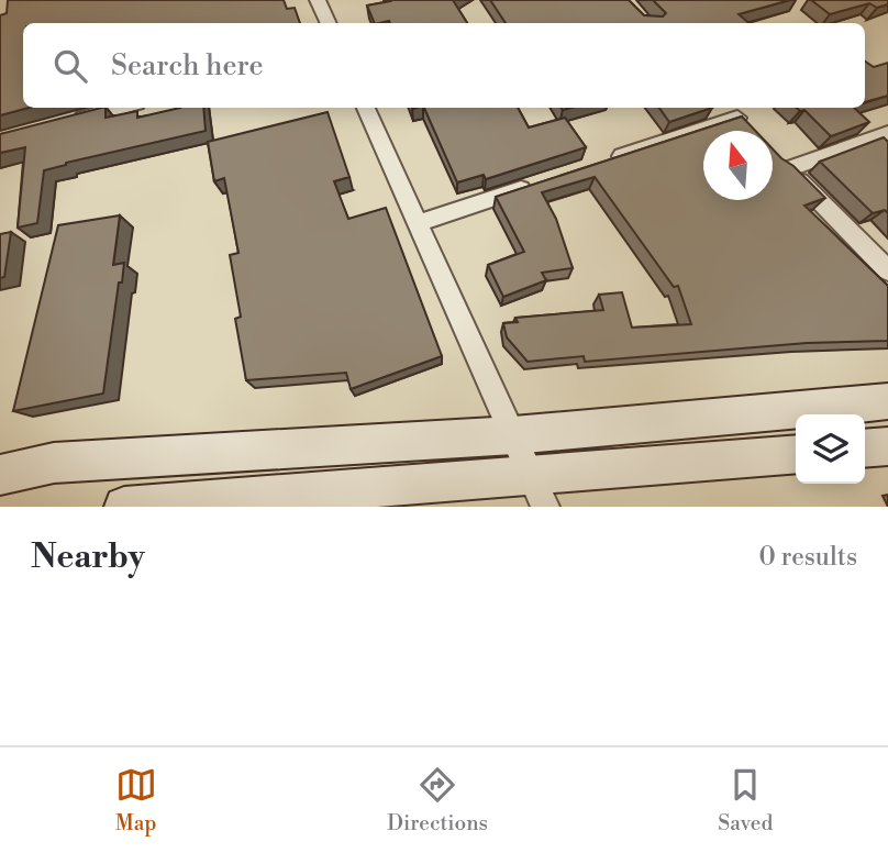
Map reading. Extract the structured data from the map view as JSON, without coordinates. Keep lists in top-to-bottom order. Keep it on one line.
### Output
{"north":"top","page":{"search":"Search here","heading":["Nearby","0 results"],"nav":["Map","Directions","Saved"]}}
